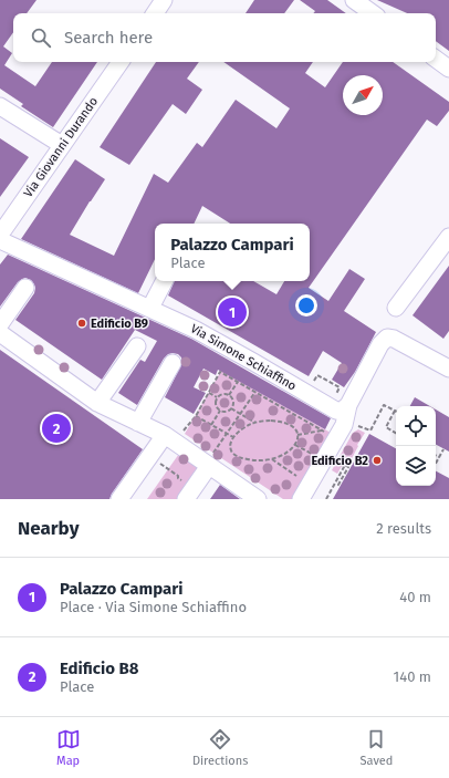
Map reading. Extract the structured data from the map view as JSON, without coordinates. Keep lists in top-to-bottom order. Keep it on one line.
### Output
{"streets":{"street":["Via Giovanni Durando","Via Simone Schiaffino"]},"places":["Edificio B9","Edificio B2"],"north":"top right","page":{"search":"Search here","popup":["Palazzo Campari","Place"],"pins":["1","2"],"heading":["Nearby","2 results"],"list":[{"mark":"1","name":"Palazzo Campari","note":"Place · Via Simone Schiaffino","value":"40 m"},{"mark":"2","name":"Edificio B8","note":"Place","value":"140 m"}],"nav":["Map","Directions","Saved"]}}
